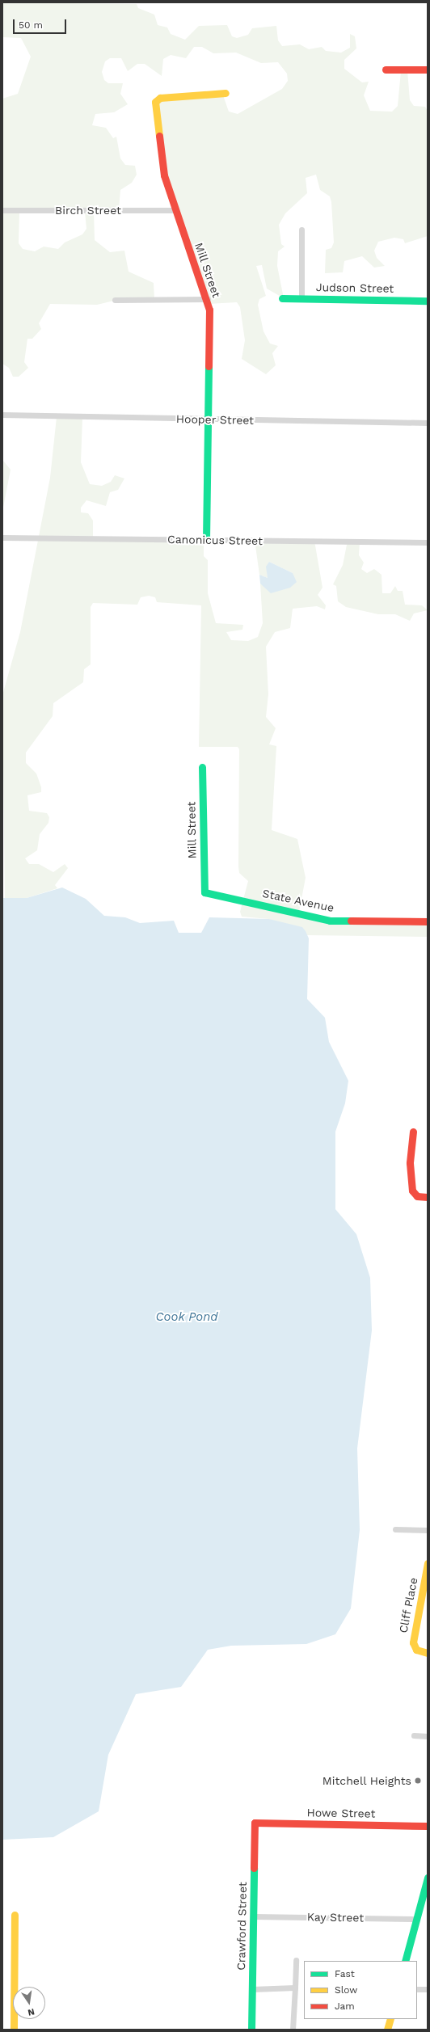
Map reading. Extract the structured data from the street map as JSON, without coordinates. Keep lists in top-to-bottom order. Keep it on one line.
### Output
{"streets":{"street":["Birch Street","Mill Street","Judson Street","Hooper Street","Canonicus Street","State Avenue","Cliff Place","Howe Street","Kay Street","Crawford Street"]},"crossings":[["Birch Street","Mill Street"],["Mill Street","Hooper Street"],["Mill Street","Canonicus Street"],["Mill Street","State Avenue"],["Howe Street","Crawford Street"],["Kay Street","Crawford Street"]],"water":["Cook Pond"],"places":["Mitchell Heights"],"legend":["Fast","Slow","Jam"],"scale_bar":"50 m","north":"bottom"}
